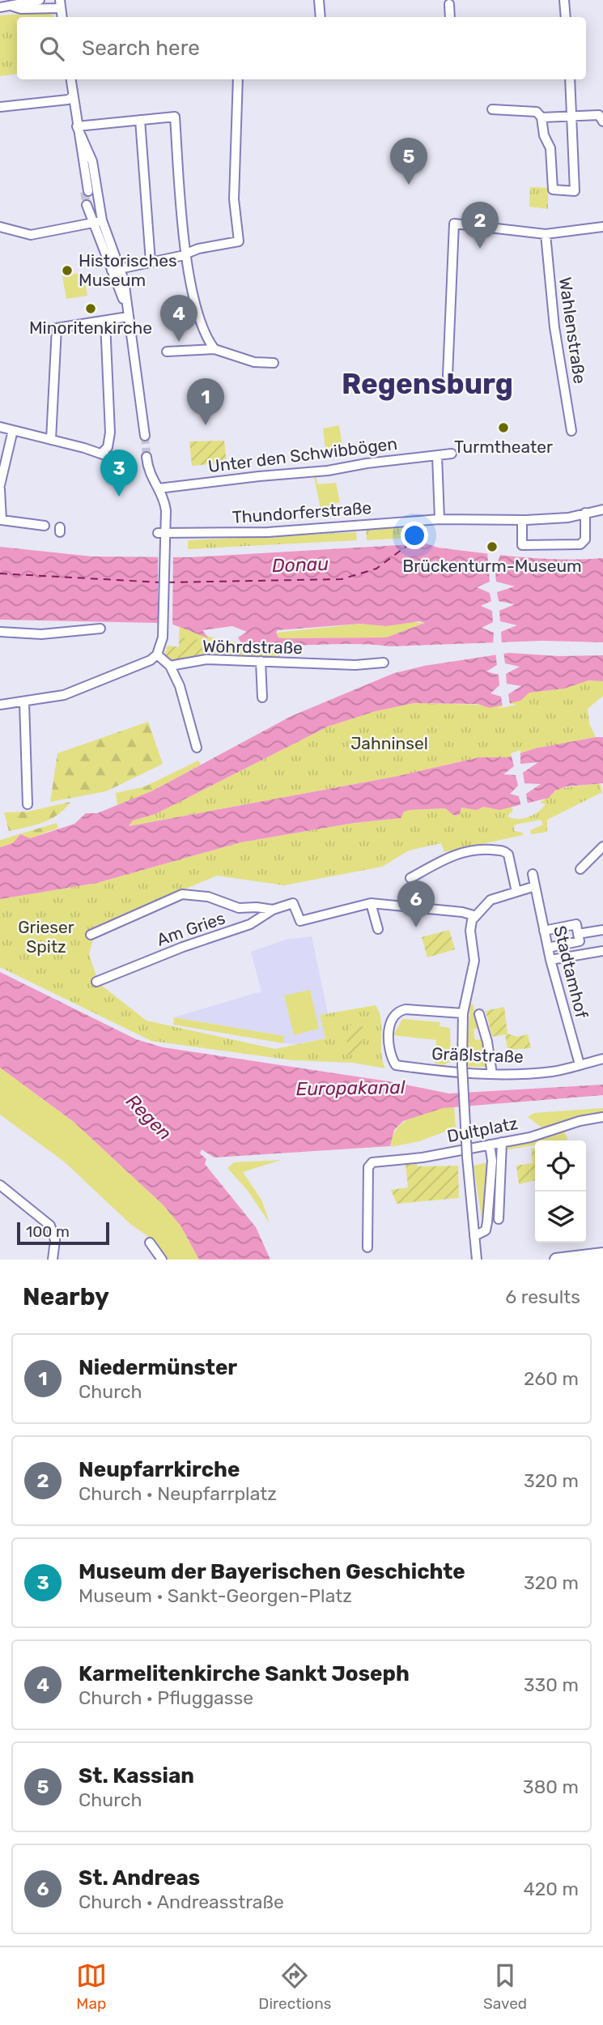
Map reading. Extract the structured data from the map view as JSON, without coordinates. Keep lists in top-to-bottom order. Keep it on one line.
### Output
{"streets":{"street":["Wahlenstraße","Unter den Schwibbögen","Thundorferstraße","Wöhrdstraße","Am Gries","Stadtamhof","Gräßlstraße","Dultplatz"]},"crossings":[["Stadtamhof","Gräßlstraße"]],"districts":["Regensburg"],"water":["Donau","Europakanal","Regen"],"parks":["Jahninsel","Grieser Spitz"],"places":["Historisches Museum","Minoritenkirche","Turmtheater","Brückenturm-Museum"],"scale_bar":"100 m","page":{"search":"Search here","pins":["5","2","4","1","3","6"],"scale":"100 m","heading":["Nearby","6 results"],"list":[{"mark":"1","name":"Niedermünster","note":"Church","value":"260 m"},{"mark":"2","name":"Neupfarrkirche","note":"Church · Neupfarrplatz","value":"320 m"},{"mark":"3","name":"Museum der Bayerischen Geschichte","note":"Museum · Sankt-Georgen-Platz","value":"320 m"},{"mark":"4","name":"Karmelitenkirche Sankt Joseph","note":"Church · Pfluggasse","value":"330 m"},{"mark":"5","name":"St. Kassian","note":"Church","value":"380 m"},{"mark":"6","name":"St. Andreas","note":"Church · Andreasstraße","value":"420 m"}],"nav":["Map","Directions","Saved"]}}
